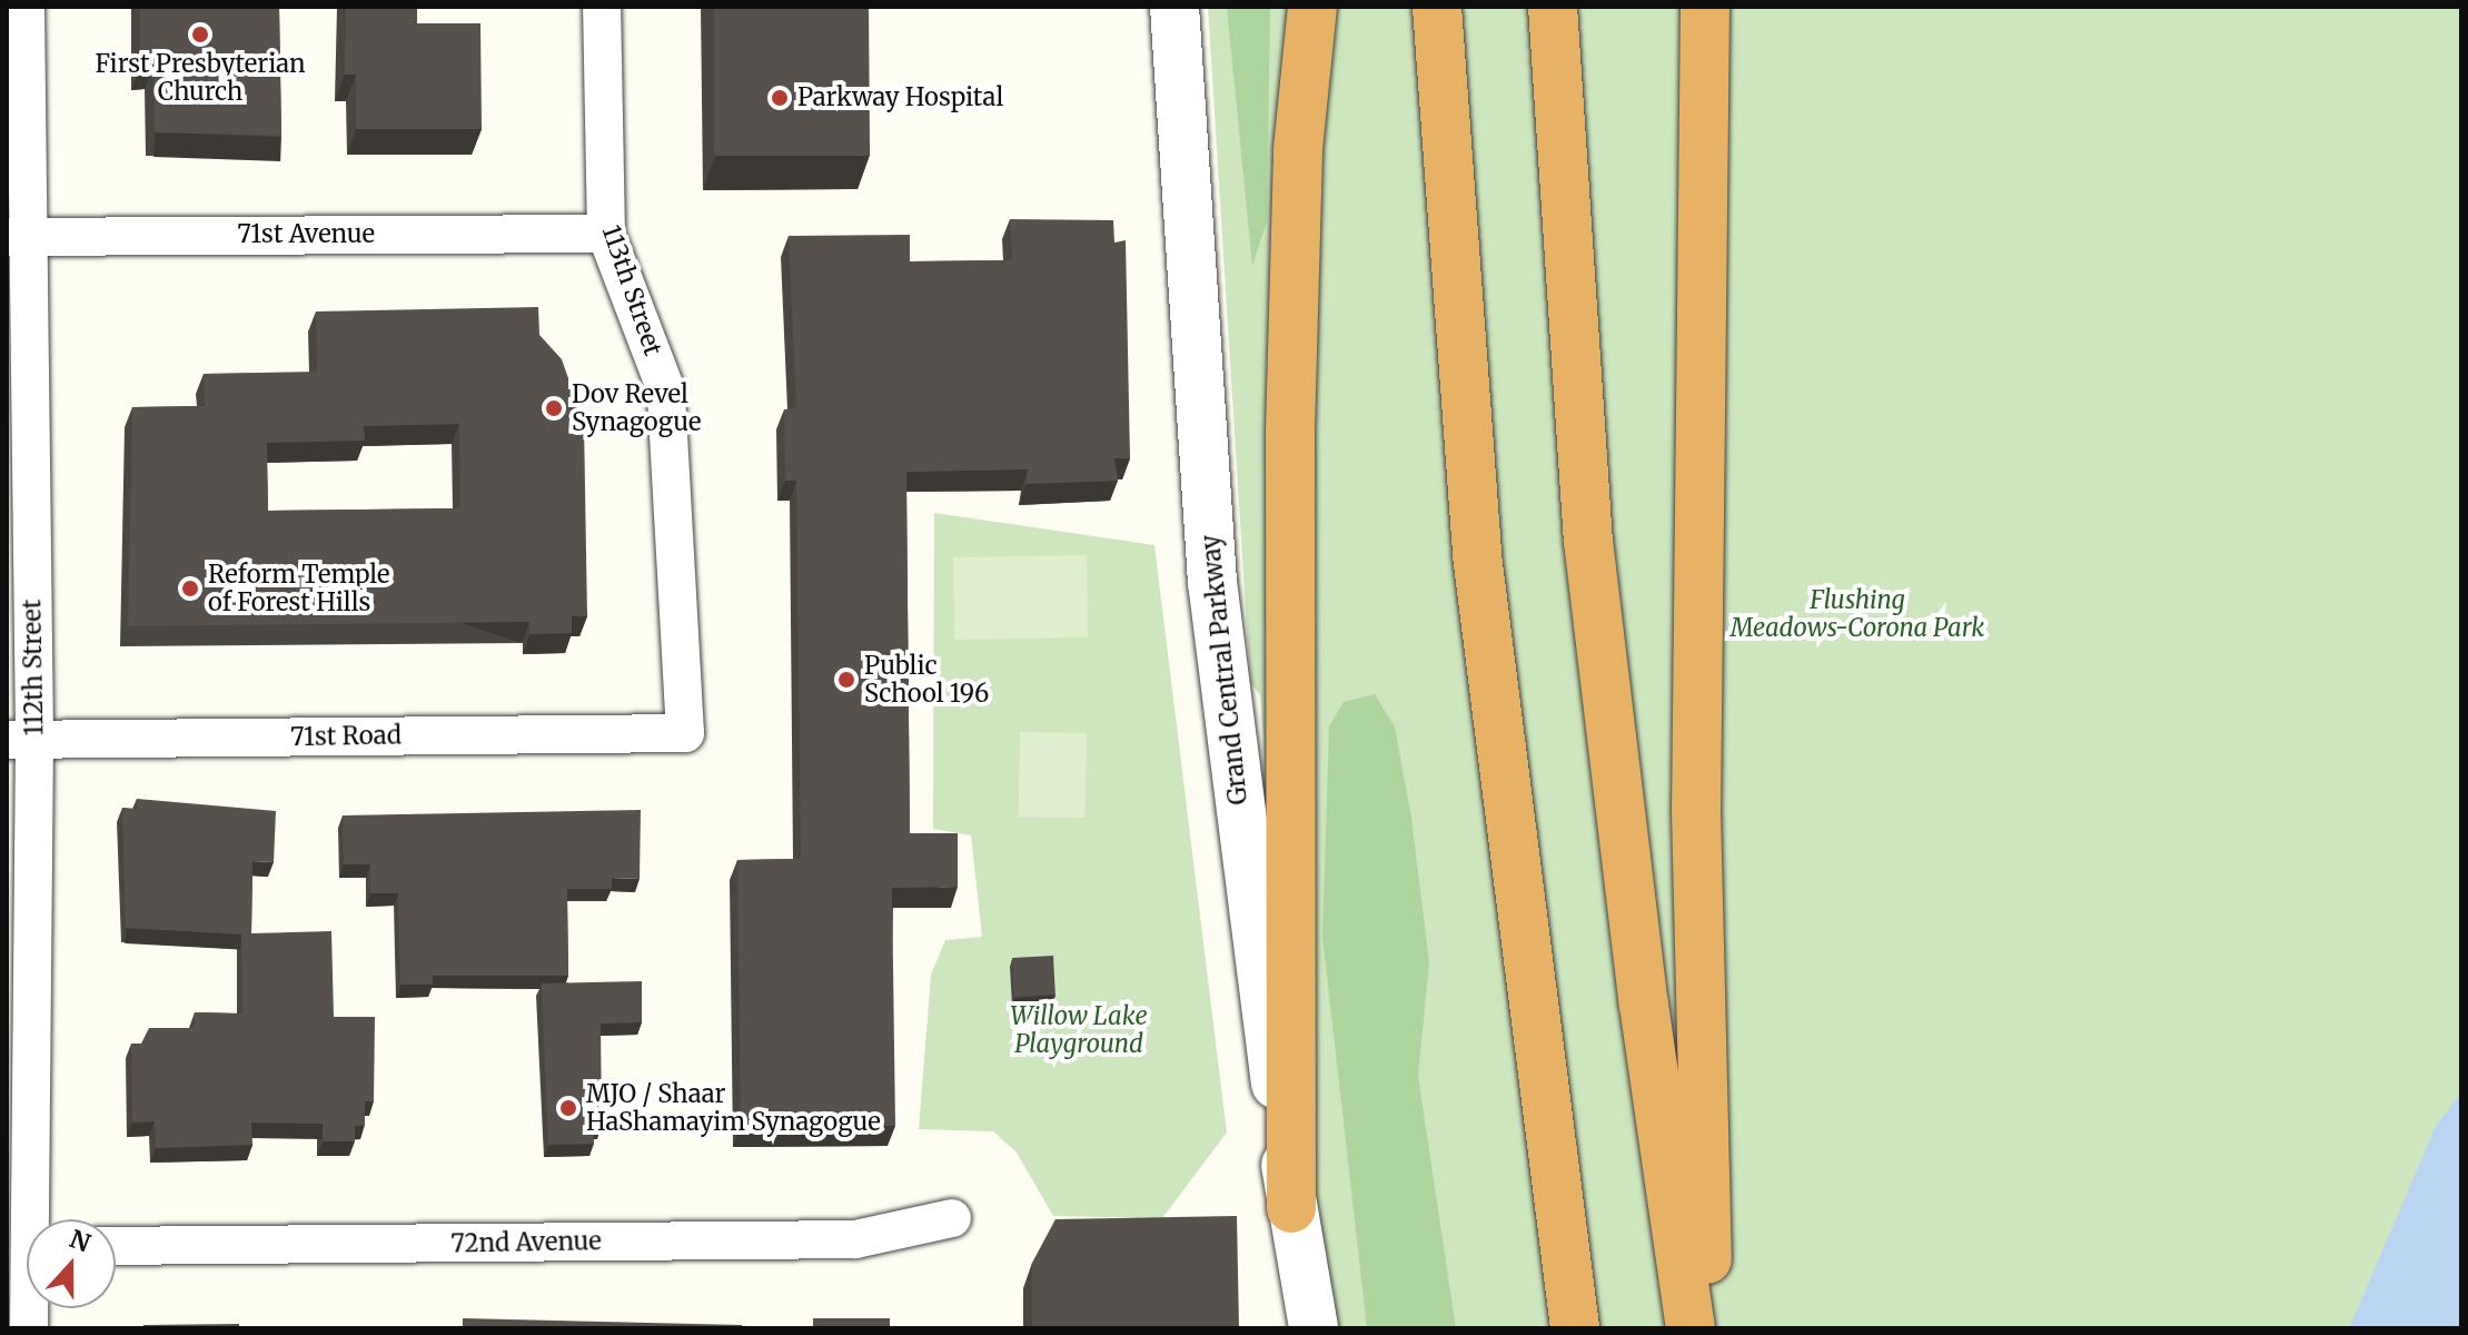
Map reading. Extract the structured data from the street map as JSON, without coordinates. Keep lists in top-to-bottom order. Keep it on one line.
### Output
{"streets":{"street":["71st Avenue","113th Street","112th Street","Grand Central Parkway","71st Road","72nd Avenue"]},"crossings":[["71st Avenue","113th Street"],["71st Avenue","112th Street"],["113th Street","71st Road"],["112th Street","71st Road"]],"parks":["Flushing Meadows-Corona Park","Willow Lake Playground"],"places":["First Presbyterian Church","Parkway Hospital","Dov Revel Synagogue","Reform Temple of Forest Hills","Public School 196","MJO / Shaar HaShamayim Synagogue"],"north":"top"}
